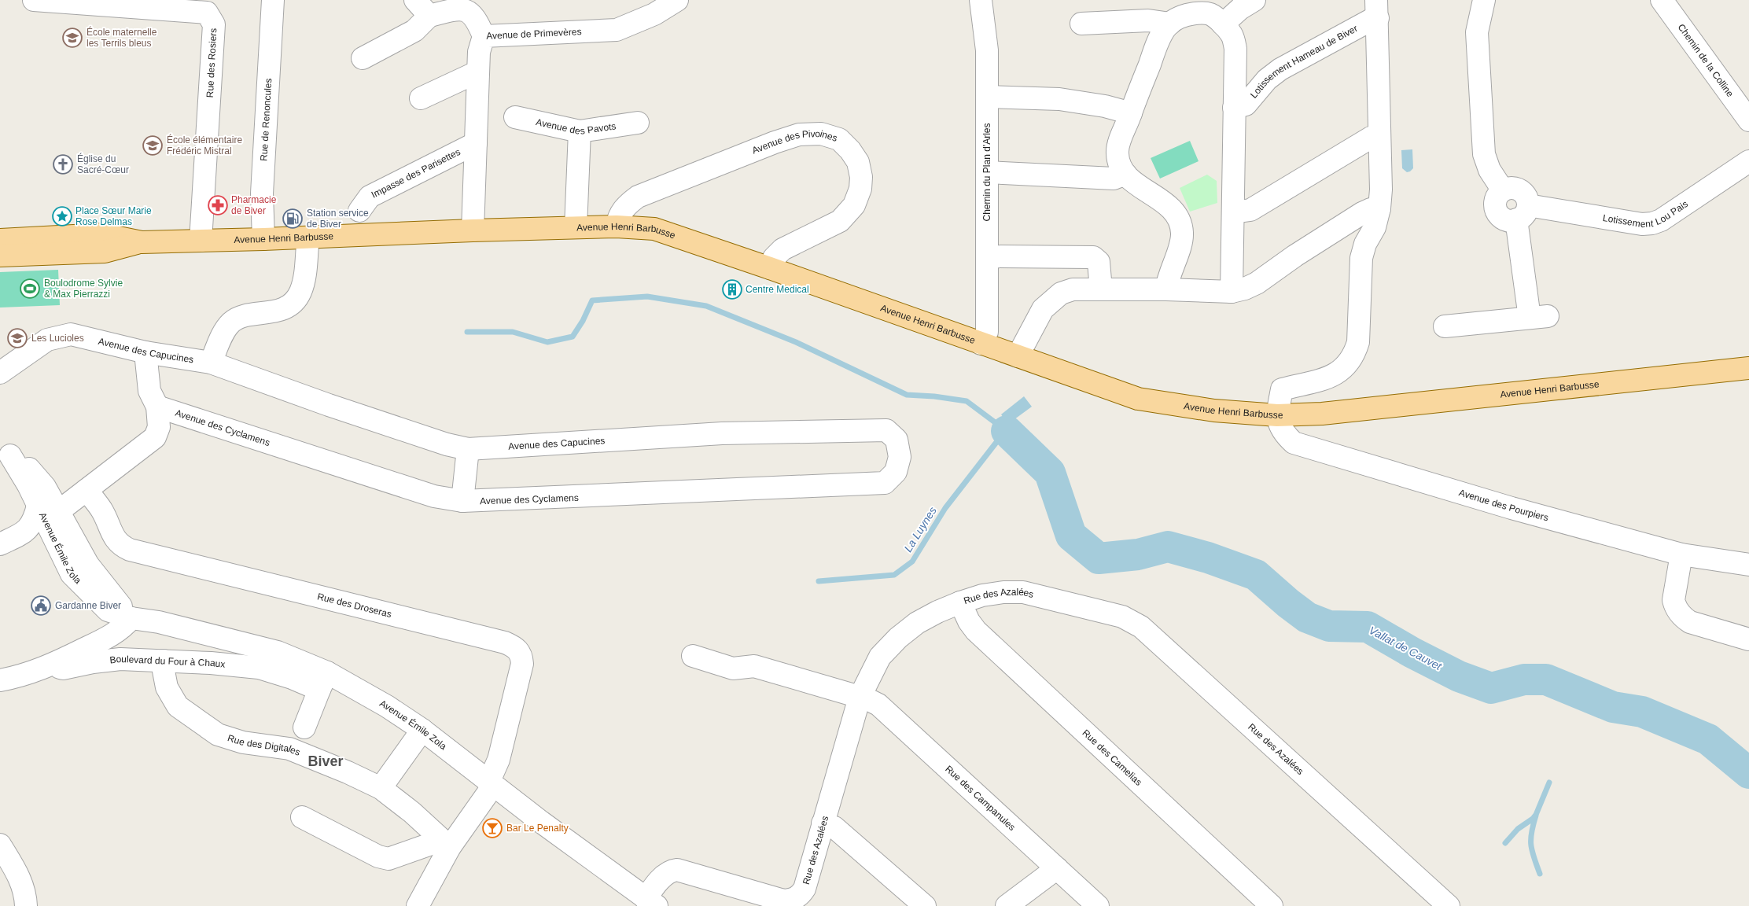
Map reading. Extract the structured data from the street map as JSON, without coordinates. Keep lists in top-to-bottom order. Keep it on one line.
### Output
{"streets":{"main road":["Avenue Henri Barbusse"],"street":["Avenue de Primevères","Chemin de la Colline","Rue des Rosiers","Lotissement Hameau de Biver","Rue de Renoncules","Avenue des Pavots","Avenue des Pivoines","Chemin du Plan d'Arles","Impasse des Parisettes","Lotissement Lou Pais","Avenue des Capucines","Avenue des Cyclamens","Avenue des Pourpiers","Avenue Émile Zola","Rue des Azalées","Rue des Droseras","Boulevard du Four à Chaux","Rue des Digitales","Rue des Camelias","Rue des Campanules"]},"crossings":[["Avenue de Primevères","Impasse des Parisettes"],["Avenue de Primevères","Avenue Henri Barbusse"],["Rue des Rosiers","Avenue Henri Barbusse"],["Lotissement Hameau de Biver","Avenue Henri Barbusse"],["Lotissement Hameau de Biver","Avenue des Pourpiers"],["Rue de Renoncules","Avenue Henri Barbusse"],["Avenue des Pivoines","Avenue Henri Barbusse"],["Chemin du Plan d'Arles","Avenue Henri Barbusse"],["Avenue Henri Barbusse","Avenue des Pourpiers"],["Avenue des Capucines","Avenue des Cyclamens"],["Avenue Émile Zola","Rue des Azalées"],["Avenue Émile Zola","Rue des Droseras"],["Avenue Émile Zola","Boulevard du Four à Chaux"],["Rue des Azalées","Rue des Camelias"],["Rue des Azalées","Rue des Campanules"],["Rue des Droseras","Rue des Digitales"],["Boulevard du Four à Chaux","Rue des Digitales"]],"districts":["Biver"],"water":["La Luynes","Vallat de Cauvet"],"places":{"school or university":["École maternelle les Terrils bleus","École élémentaire Frédéric Mistral","Les Lucioles"],"church":["Église du Sacré-Cœur"],"pharmacy":["Pharmacie de Biver"],"place":["Place Sœur Marie Rose Delmas"],"fuel station":["Station service de Biver"],"sports":["Boulodrome Sylvie & Max Pierrazzi"],"building":["Centre Medical"],"public building":["Gardanne Biver"],"bar":["Bar Le Penalty"]}}
